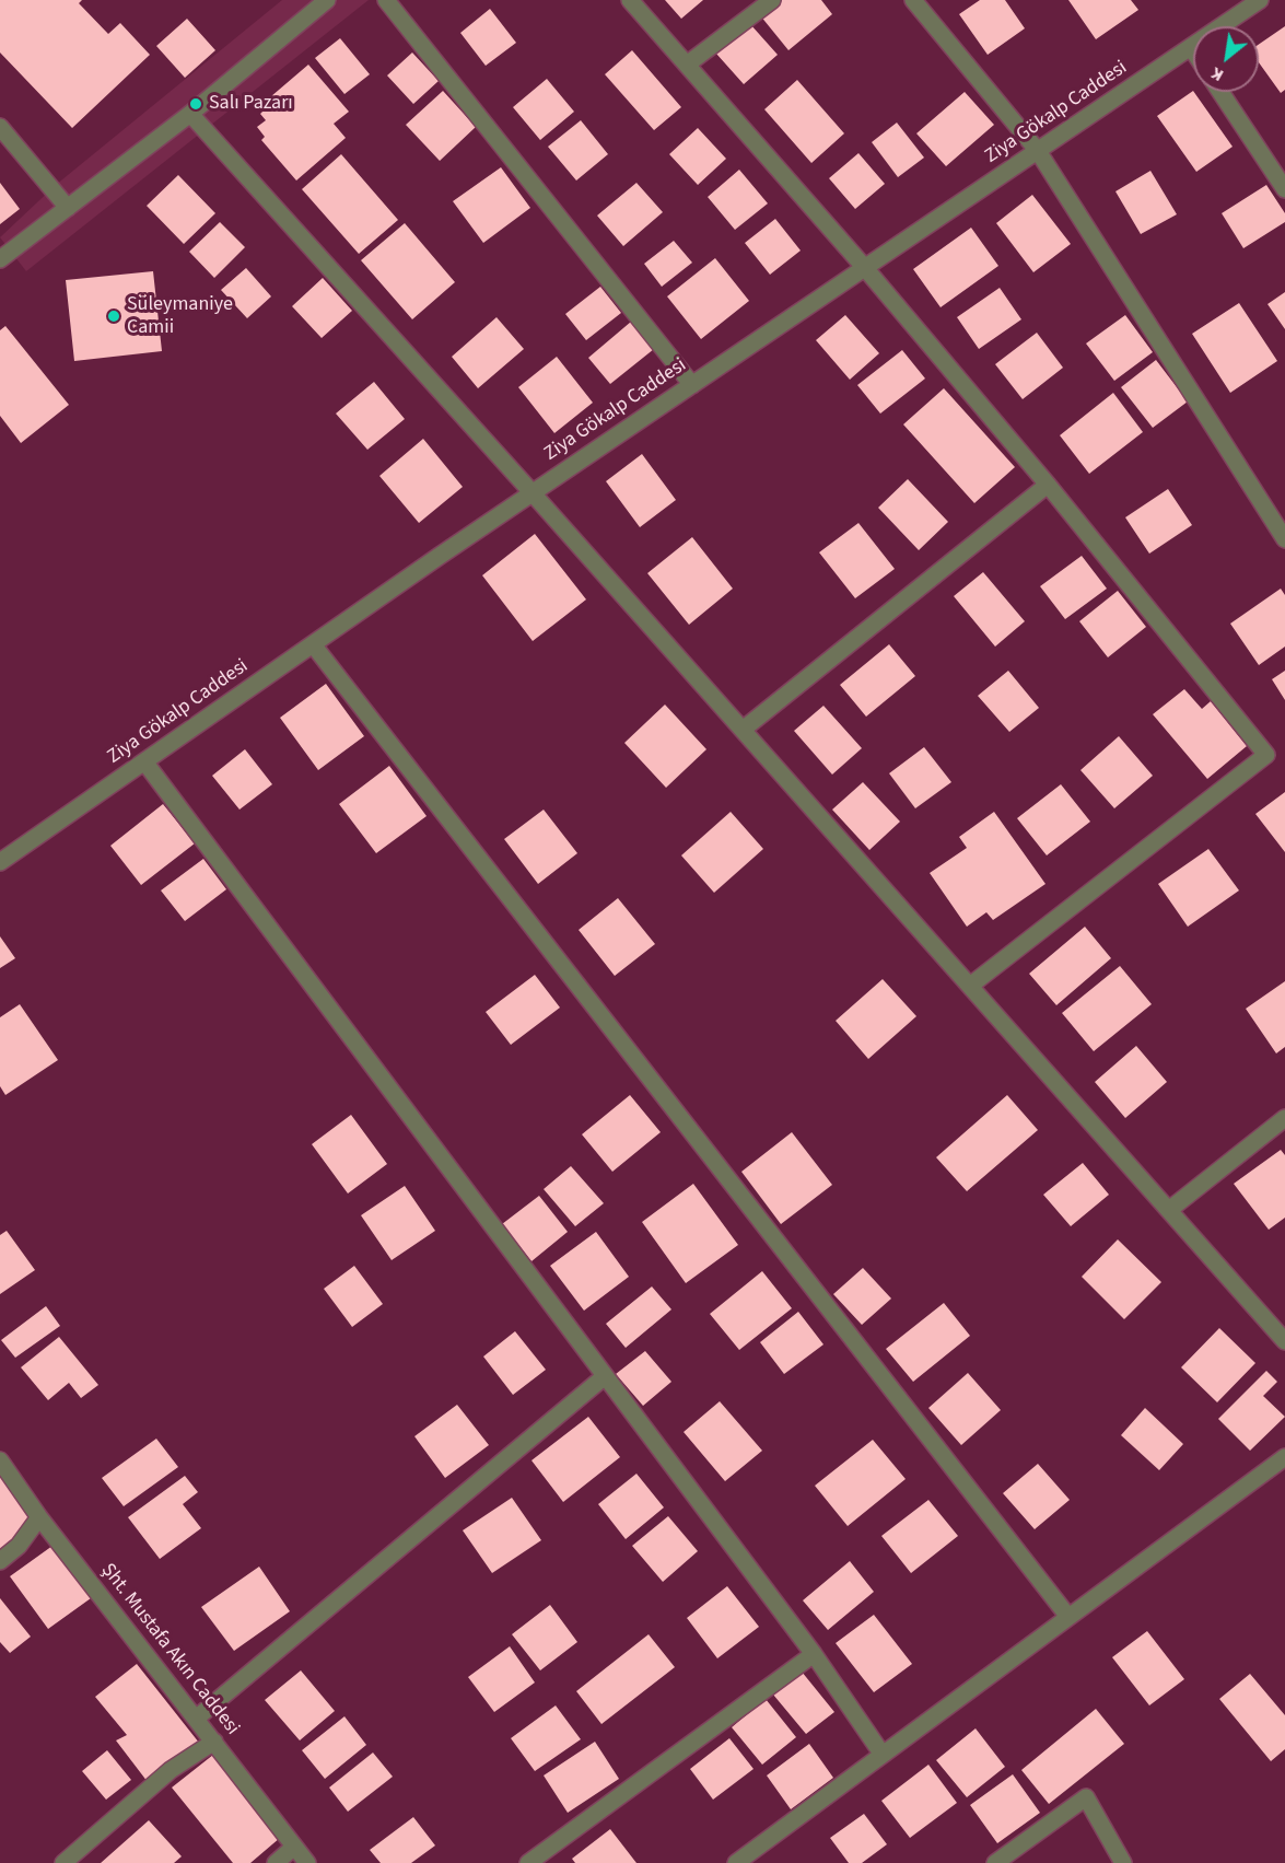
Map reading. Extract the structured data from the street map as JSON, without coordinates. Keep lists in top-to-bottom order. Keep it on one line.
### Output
{"streets":{"street":["Ziya Gökalp Caddesi","Şht. Mustafa Akın Caddesi"]},"places":["Salı Pazarı","Süleymaniye Camii"],"north":"bottom left"}
